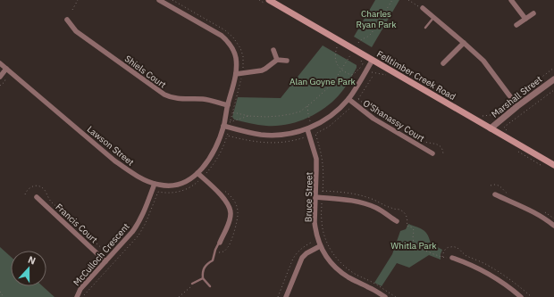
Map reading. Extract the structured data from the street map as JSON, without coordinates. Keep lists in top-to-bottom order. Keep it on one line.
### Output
{"streets":{"main road":["Felltimber Creek Road"],"street":["Shiels Court","Marshall Street","O'Shanassy Court","Lawson Street","Bruce Street","Francis Court","McCulloch Crescent"]},"crossings":[["Shiels Court","Lawson Street"],["Felltimber Creek Road","Marshall Street"],["Lawson Street","McCulloch Crescent"],["Francis Court","McCulloch Crescent"]],"parks":["Charles Ryan Park","Alan Goyne Park","Whitla Park"],"north":"top"}
